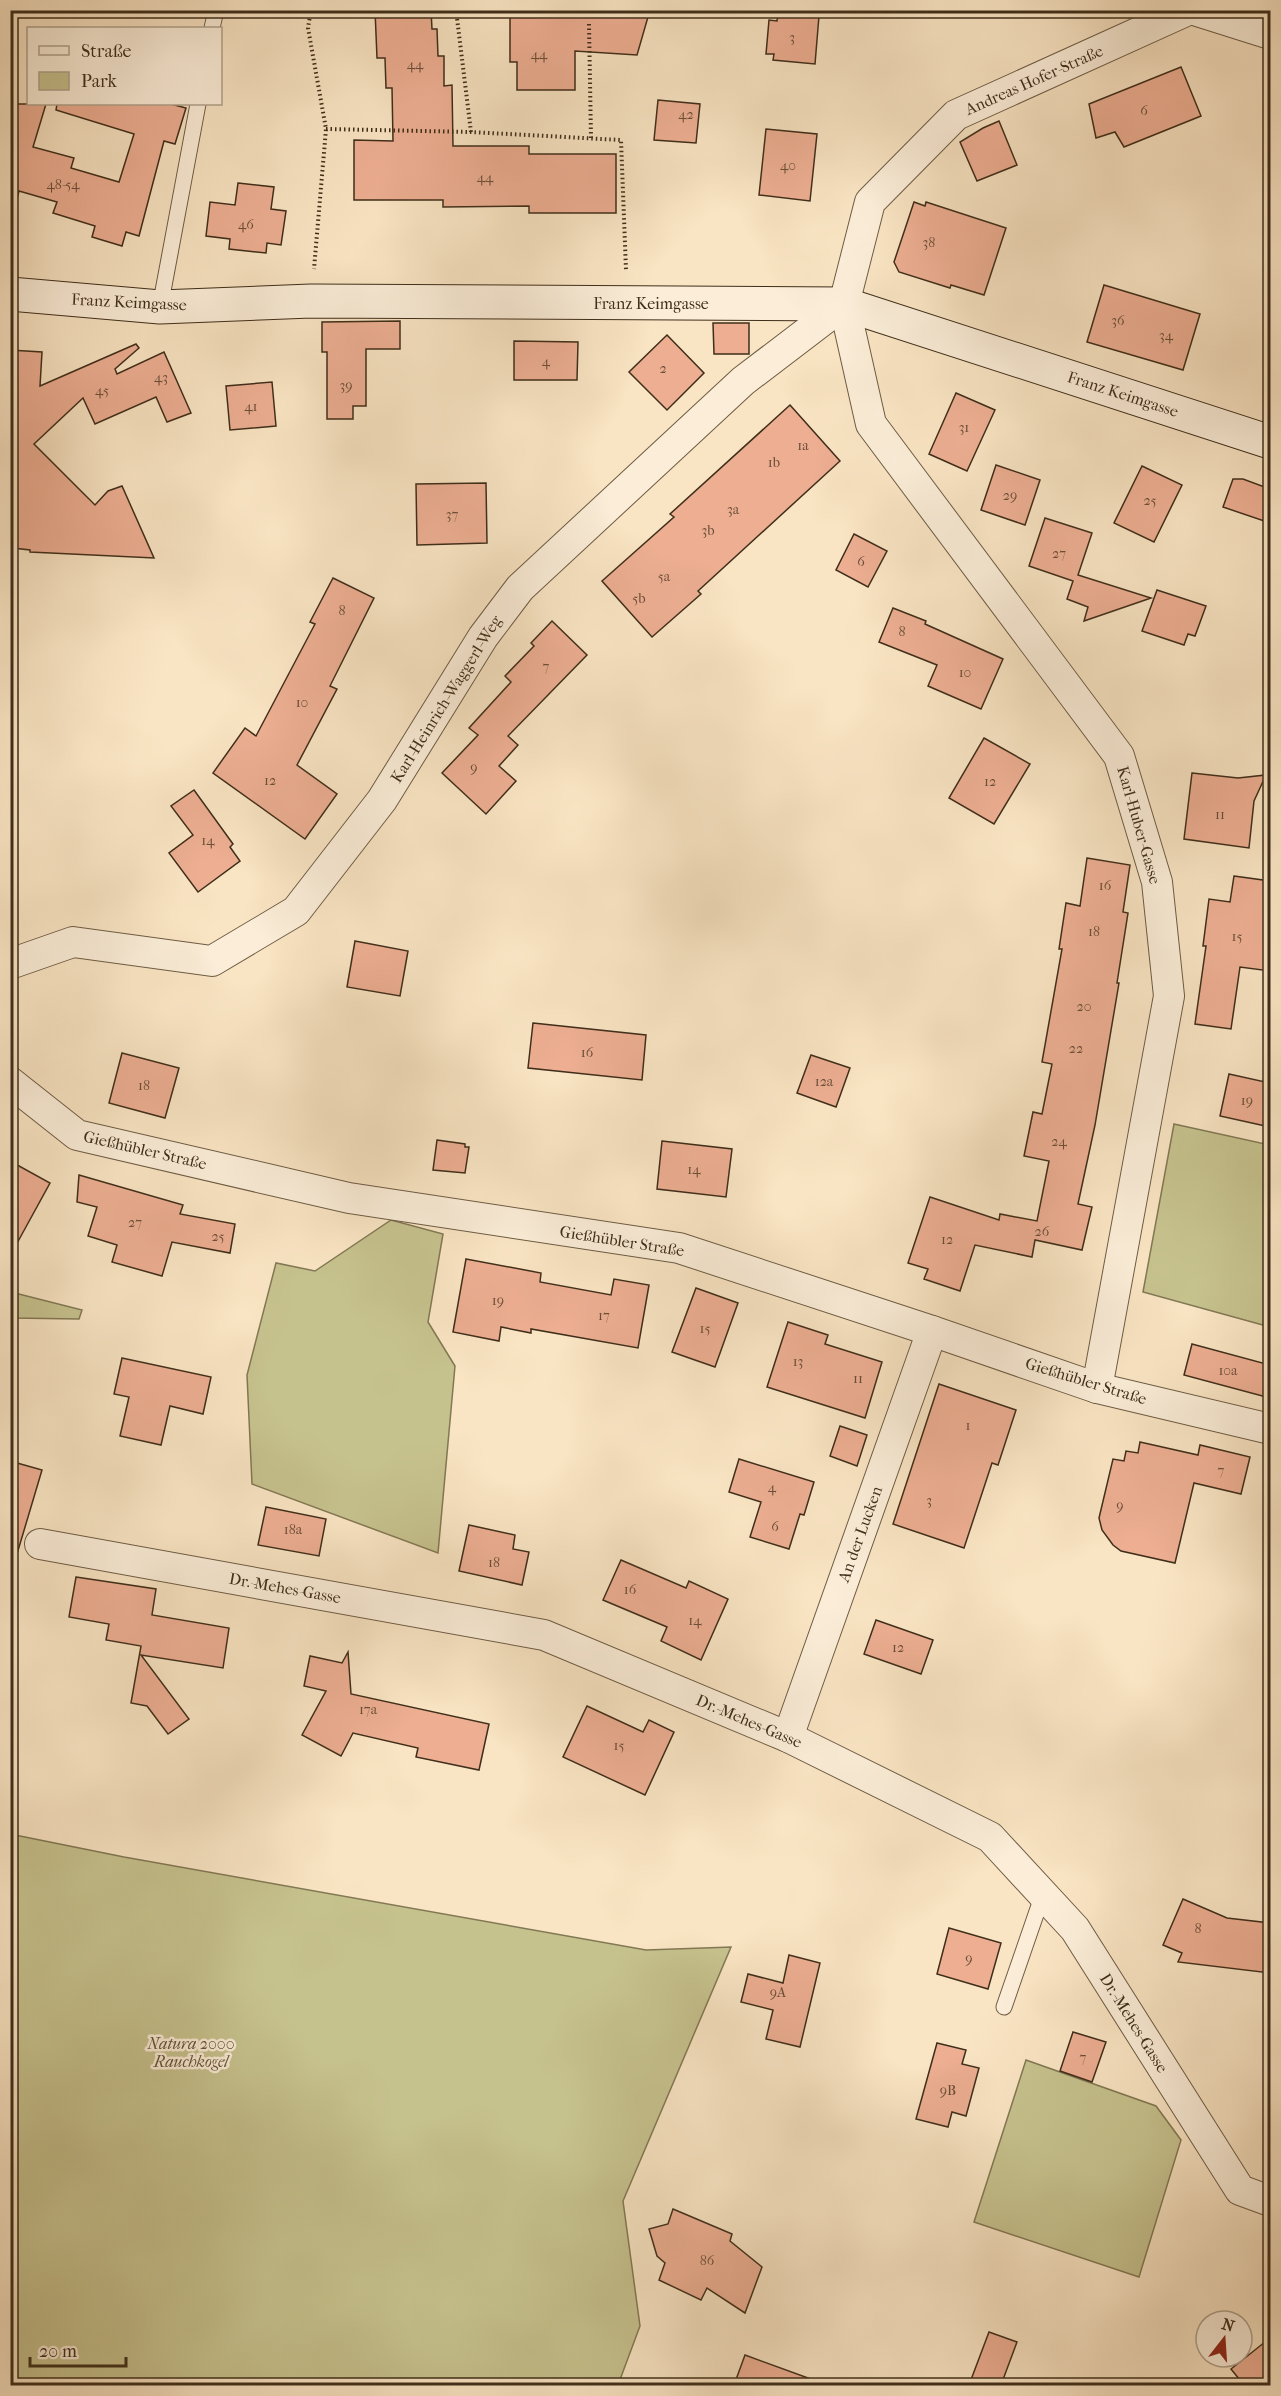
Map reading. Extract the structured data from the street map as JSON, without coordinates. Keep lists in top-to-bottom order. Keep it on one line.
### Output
{"streets":{"main road":["Franz Keimgasse"],"street":["Andreas Hofer-Straße","Karl-Heinrich-Waggerl-Weg","Karl-Huber-Gasse","Gießhübler Straße","An der Lucken","Dr.-Mehes-Gasse"]},"crossings":[["Andreas Hofer-Straße","Franz Keimgasse"],["Andreas Hofer-Straße","Karl-Heinrich-Waggerl-Weg"],["Andreas Hofer-Straße","Karl-Huber-Gasse"],["Franz Keimgasse","Karl-Heinrich-Waggerl-Weg"],["Franz Keimgasse","Karl-Huber-Gasse"],["Karl-Heinrich-Waggerl-Weg","Karl-Huber-Gasse"],["Karl-Huber-Gasse","Gießhübler Straße"],["Gießhübler Straße","An der Lucken"],["An der Lucken","Dr.-Mehes-Gasse"]],"parks":["Natura 2000 Rauchkogel"],"house_numbers":["3","44","44","6","42","40","44","48-54","46","38","36","34","4","2","43","39","45","41","31","1a","1b","29","25","3a","37","3b","27","6","5a","5b","8","8","7","10","10","9","12","12","11","14","16","18","15","20","22","16","12a","18","19","24","14","27","26","25","12","19","17","15","13","10a","11","1","7","4","3","9","6","18a","18","16","14","12","17a","15","8","9","9A","7","9B","86"],"legend":["Straße","Park"],"scale_bar":"20 m","north":"top"}
